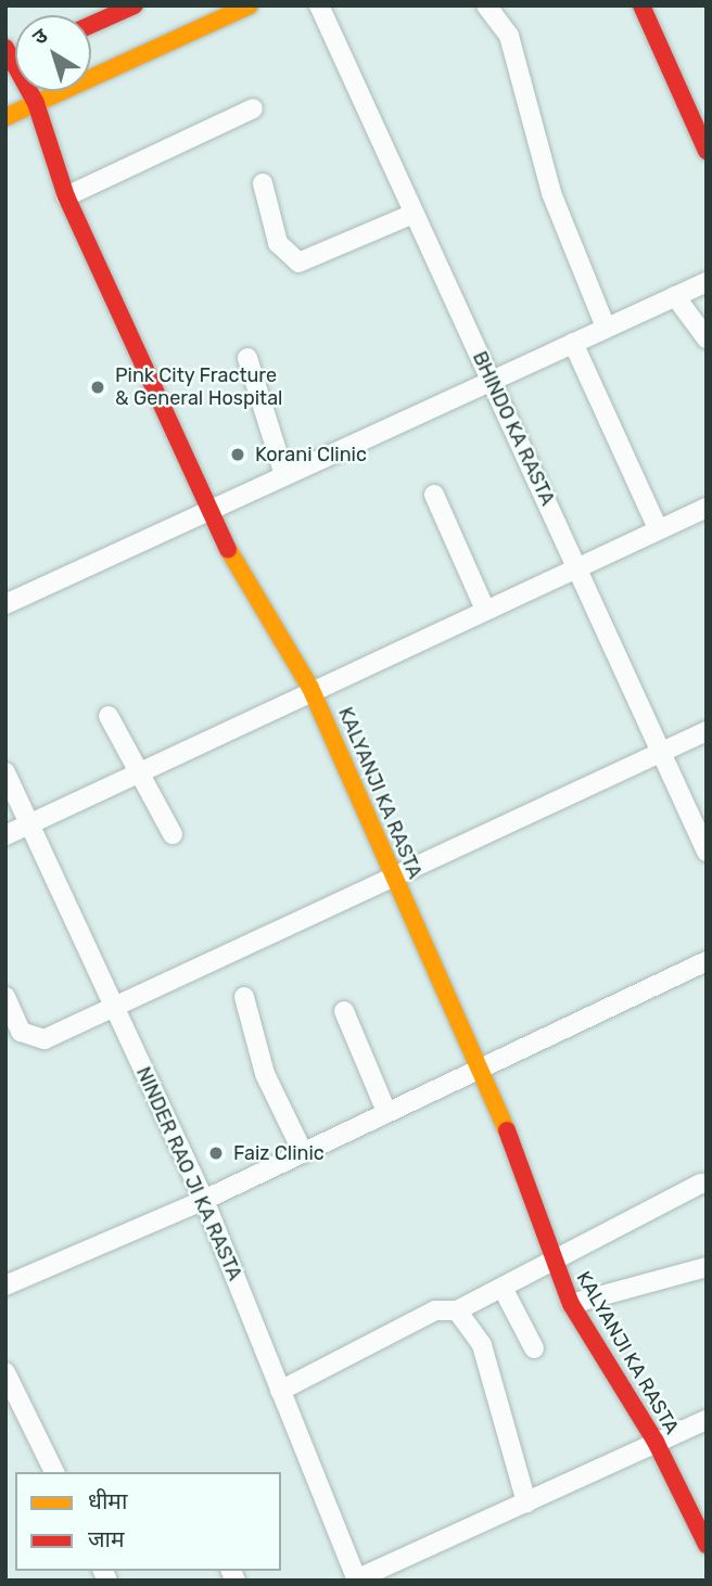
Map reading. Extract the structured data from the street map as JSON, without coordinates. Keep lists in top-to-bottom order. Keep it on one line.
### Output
{"streets":{"street":["BHINDO KA RASTA","KALYANJI KA RASTA","NINDER RAO JI KA RASTA"]},"places":["Pink City Fracture & General Hospital","Korani Clinic","Faiz Clinic"],"legend":["धीमा","जाम"],"north":"top left"}
